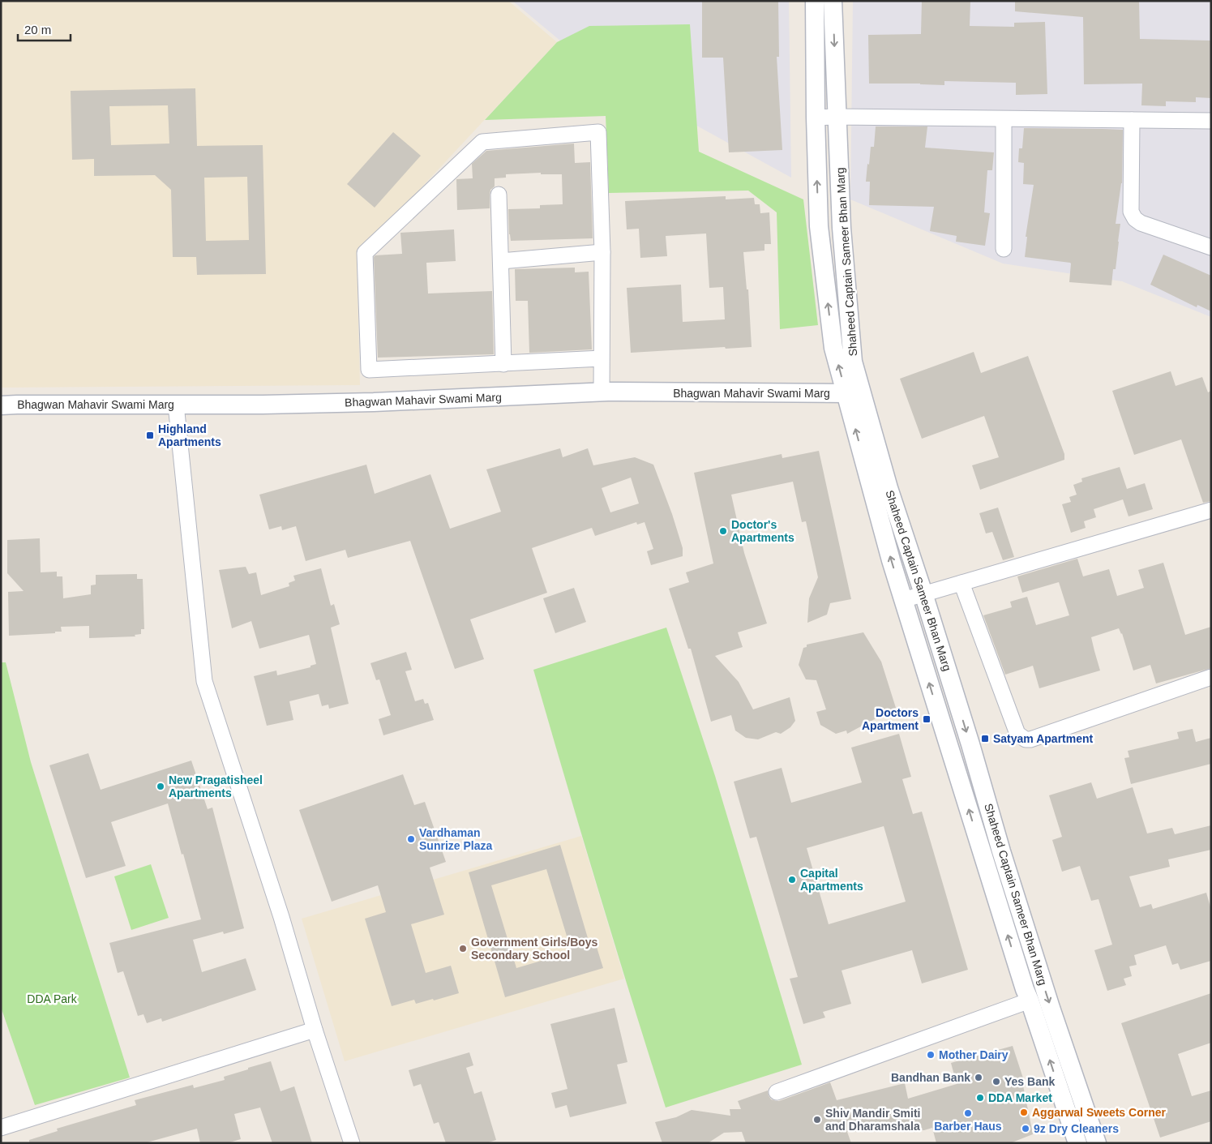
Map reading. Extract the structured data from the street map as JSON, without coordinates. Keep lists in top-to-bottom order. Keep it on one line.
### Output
{"streets":{"street":["Shaheed Captain Sameer Bhan Marg","Bhagwan Mahavir Swami Marg"]},"crossings":[["Shaheed Captain Sameer Bhan Marg","Bhagwan Mahavir Swami Marg"]],"parks":["DDA Park"],"places":{"transit":["Highland Apartments","Doctors Apartment","Satyam Apartment"],"other":["Doctor's Apartments","New Pragatisheel Apartments","Vardhaman Sunrize Plaza","Capital Apartments","Government Girls/Boys Secondary School","Mother Dairy","Bandhan Bank","Yes Bank","DDA Market","Aggarwal Sweets Corner","Barber Haus","Shiv Mandir Smiti and Dharamshala","9z Dry Cleaners"]},"scale_bar":"20 m"}
